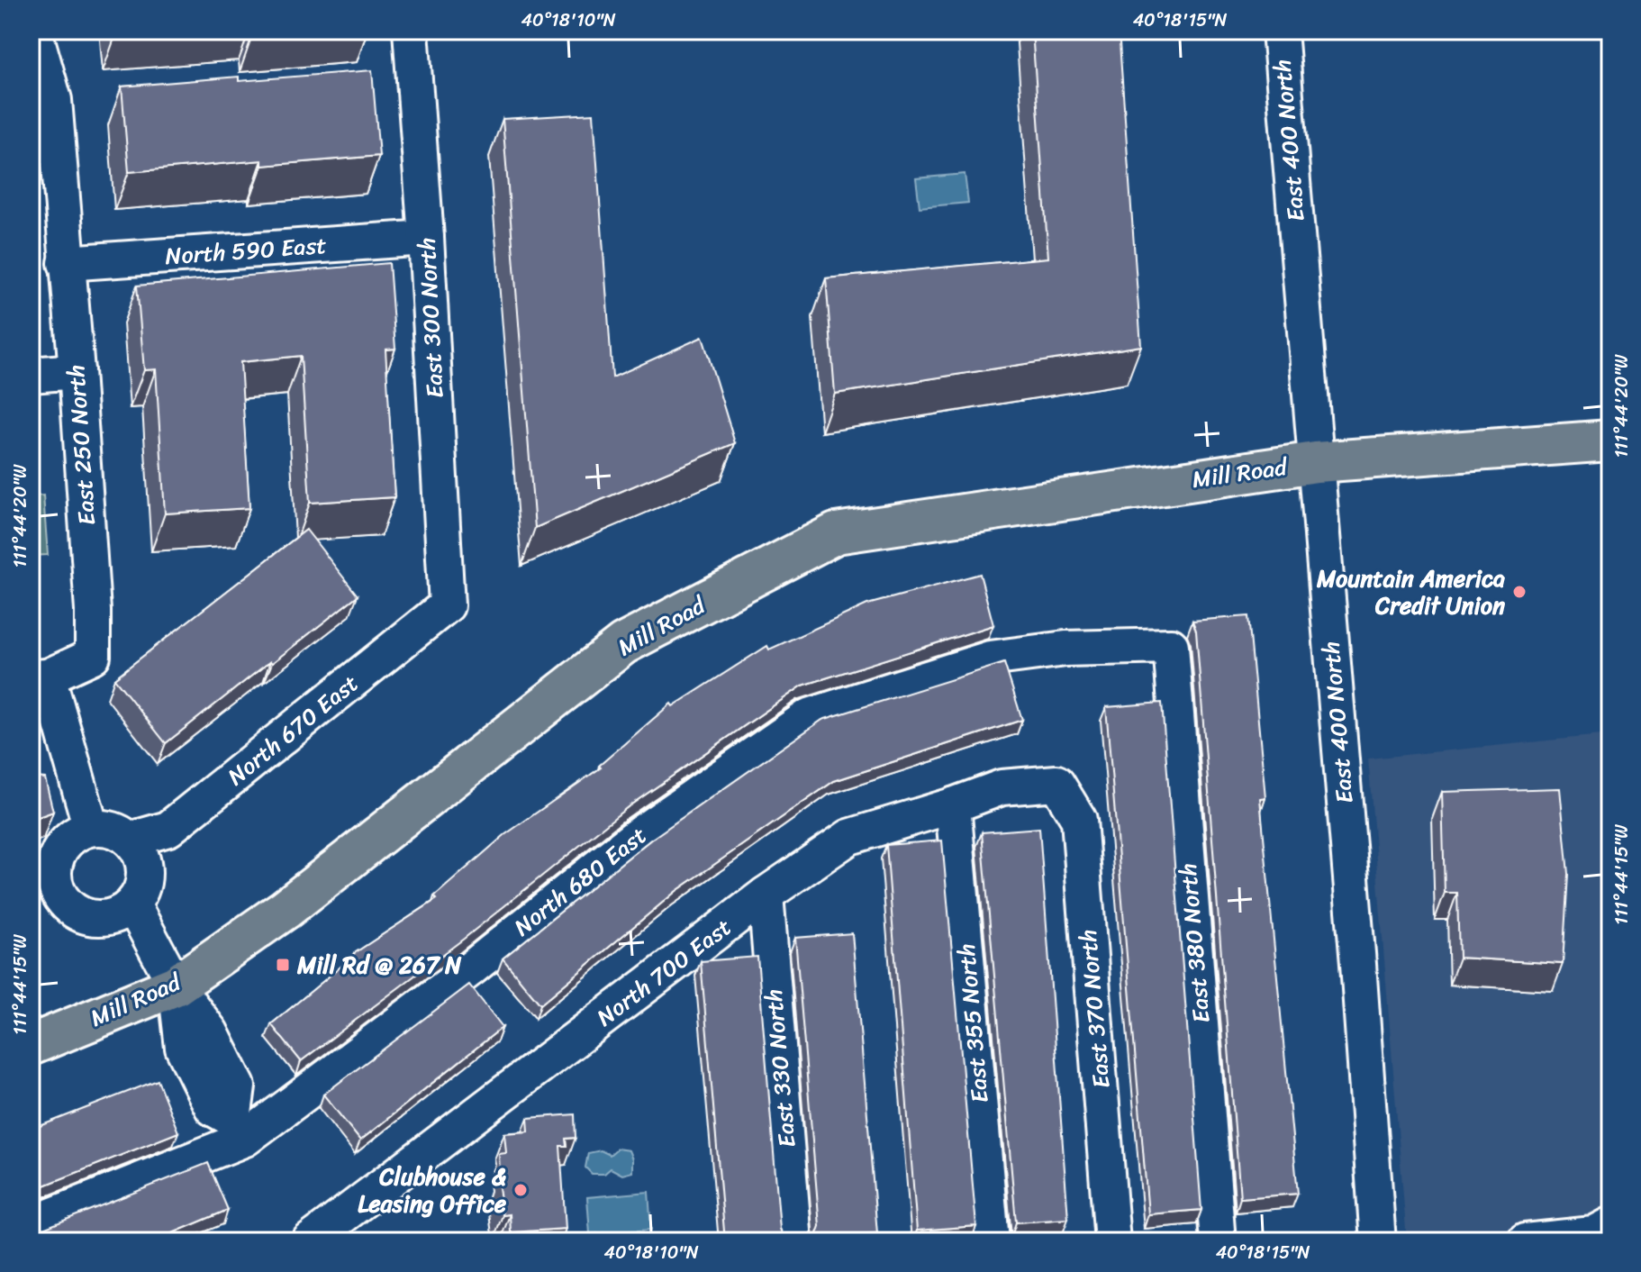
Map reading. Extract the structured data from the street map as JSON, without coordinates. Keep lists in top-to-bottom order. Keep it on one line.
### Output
{"streets":{"main road":["Mill Road"],"street":["East 400 North","North 590 East","East 300 North","East 250 North","North 670 East","North 680 East","East 380 North","North 700 East","East 370 North","East 355 North","East 330 North"]},"crossings":[["East 400 North","Mill Road"],["North 590 East","East 300 North"],["North 590 East","East 250 North"],["East 300 North","North 670 East"],["East 250 North","North 670 East"],["North 680 East","East 380 North"],["North 700 East","East 370 North"],["North 700 East","East 355 North"],["North 700 East","East 330 North"]],"places":{"other":["Mountain America Credit Union","Clubhouse & Leasing Office"],"transit":["Mill Rd @ 267 N"]},"coordinates":["40°18'10\"N","40°18'15\"N","111°44'20\"W","111°44'15\"W"]}
